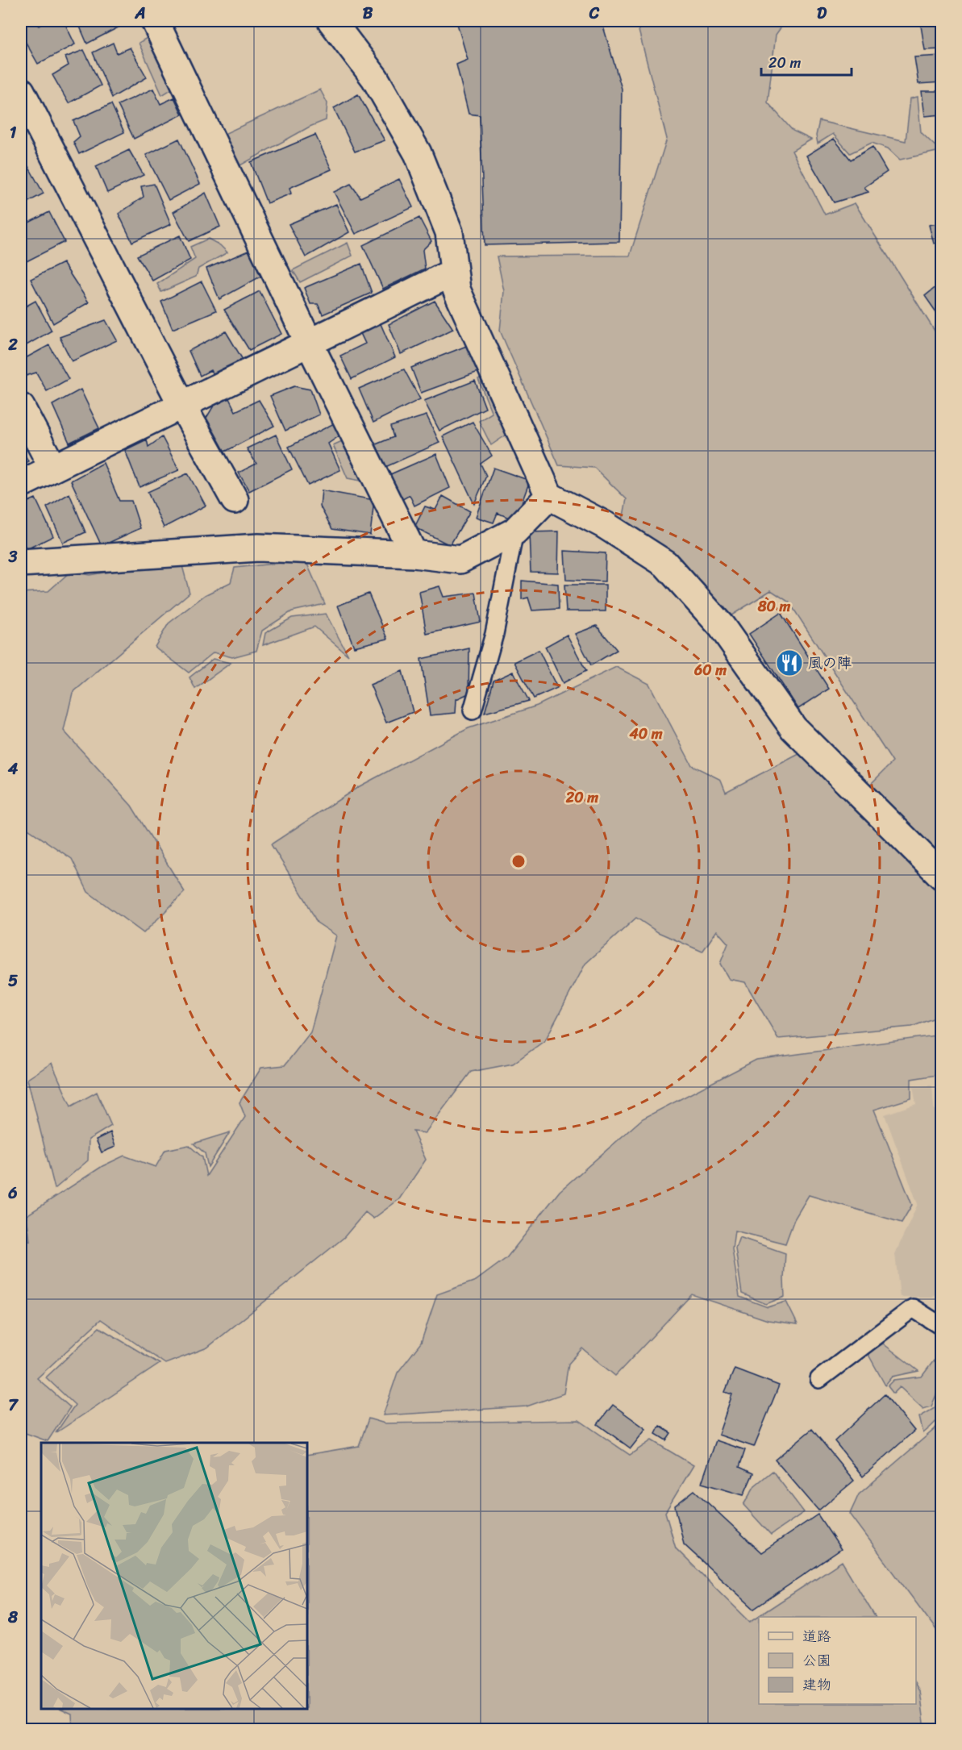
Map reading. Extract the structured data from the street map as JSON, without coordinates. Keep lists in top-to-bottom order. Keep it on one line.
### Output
{"places":{"restaurant":["風の陣"]},"legend":["道路","公園","建物"],"scale_bar":"20 m","grid":{"columns":["A","B","C","D"],"rows":["1","2","3","4","5","6","7","8"]},"rings":["80 m","60 m","40 m","20 m"]}
